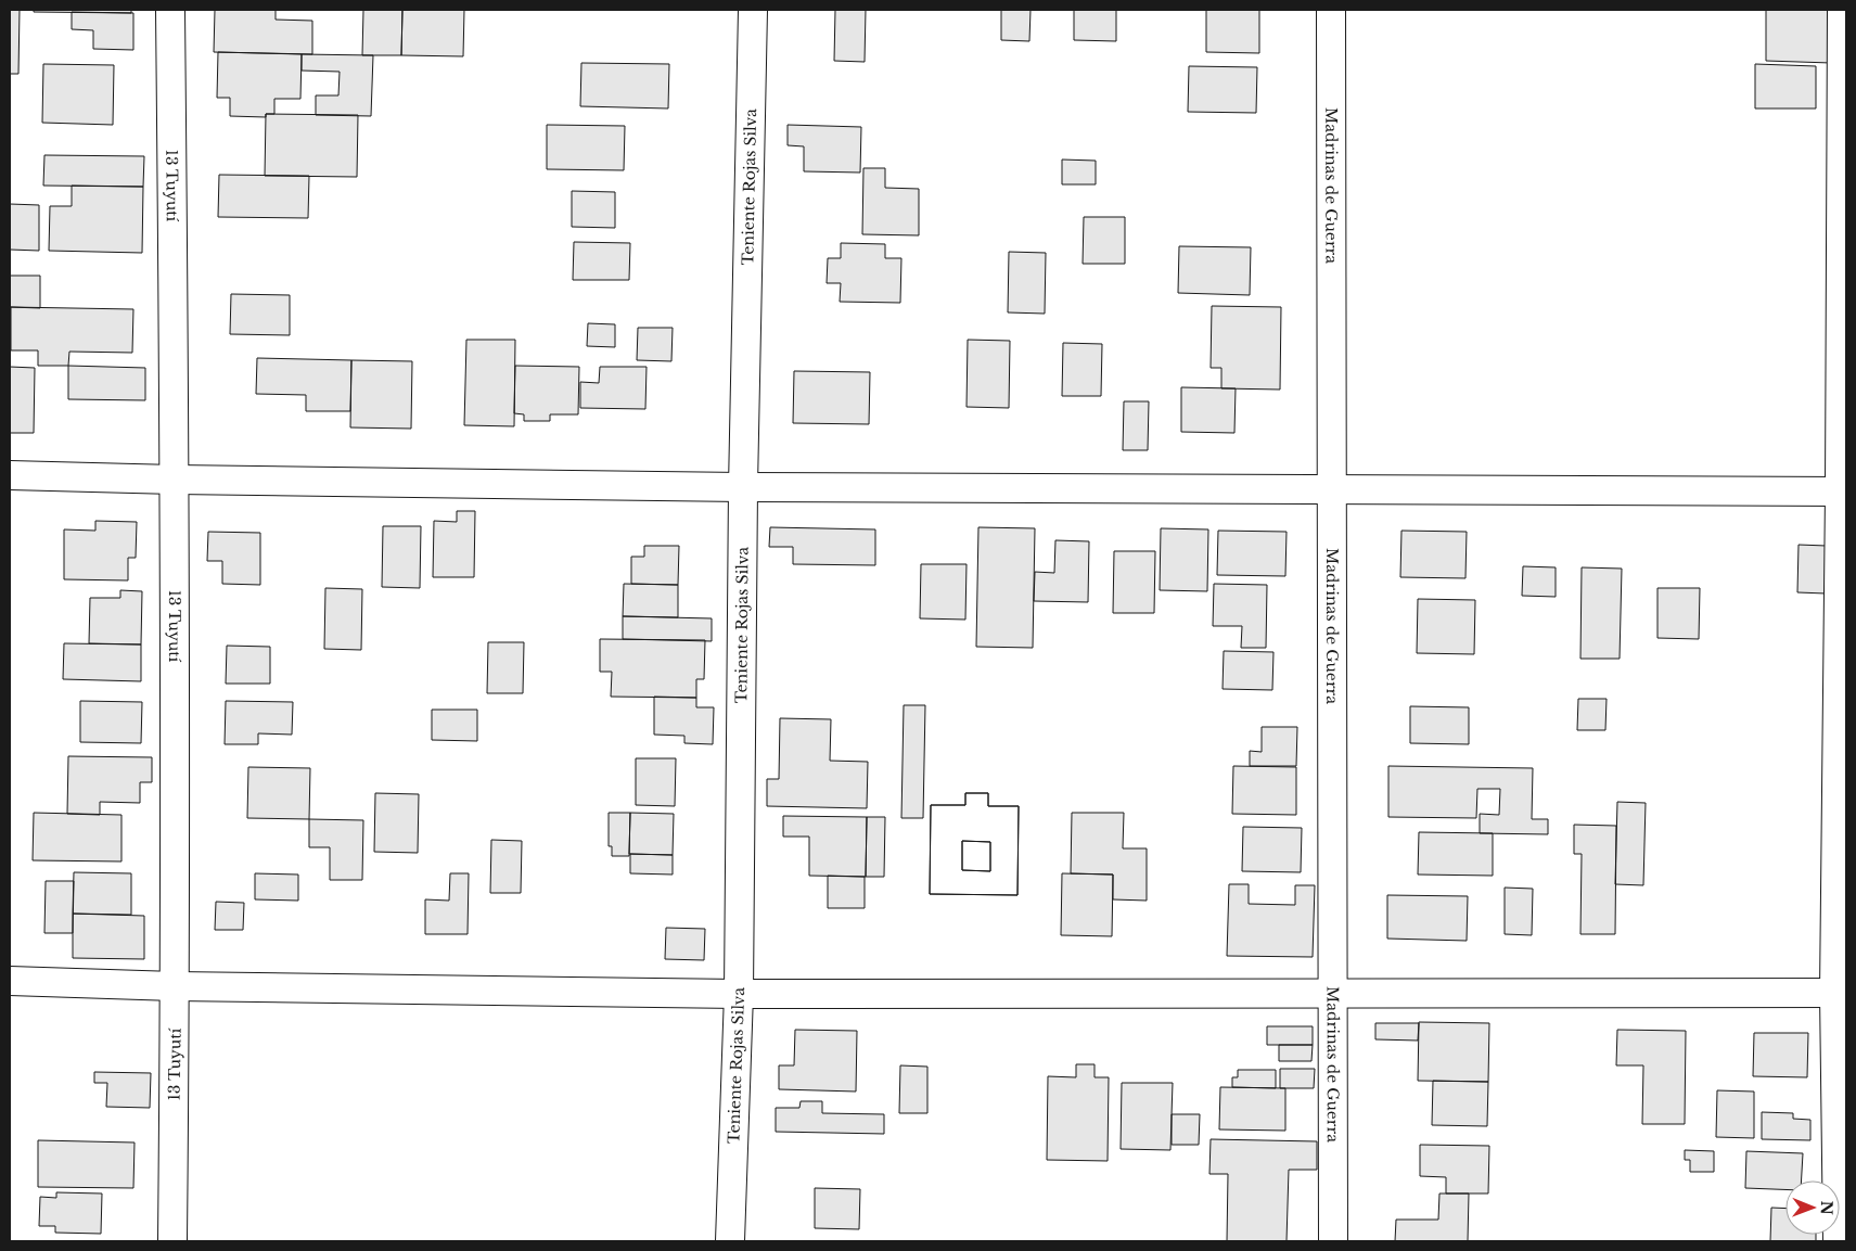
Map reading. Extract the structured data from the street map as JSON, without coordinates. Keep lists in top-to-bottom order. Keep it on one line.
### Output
{"streets":{"street":["13 Tuyutí","Teniente Rojas Silva","Madrinas de Guerra"]},"north":"right"}
